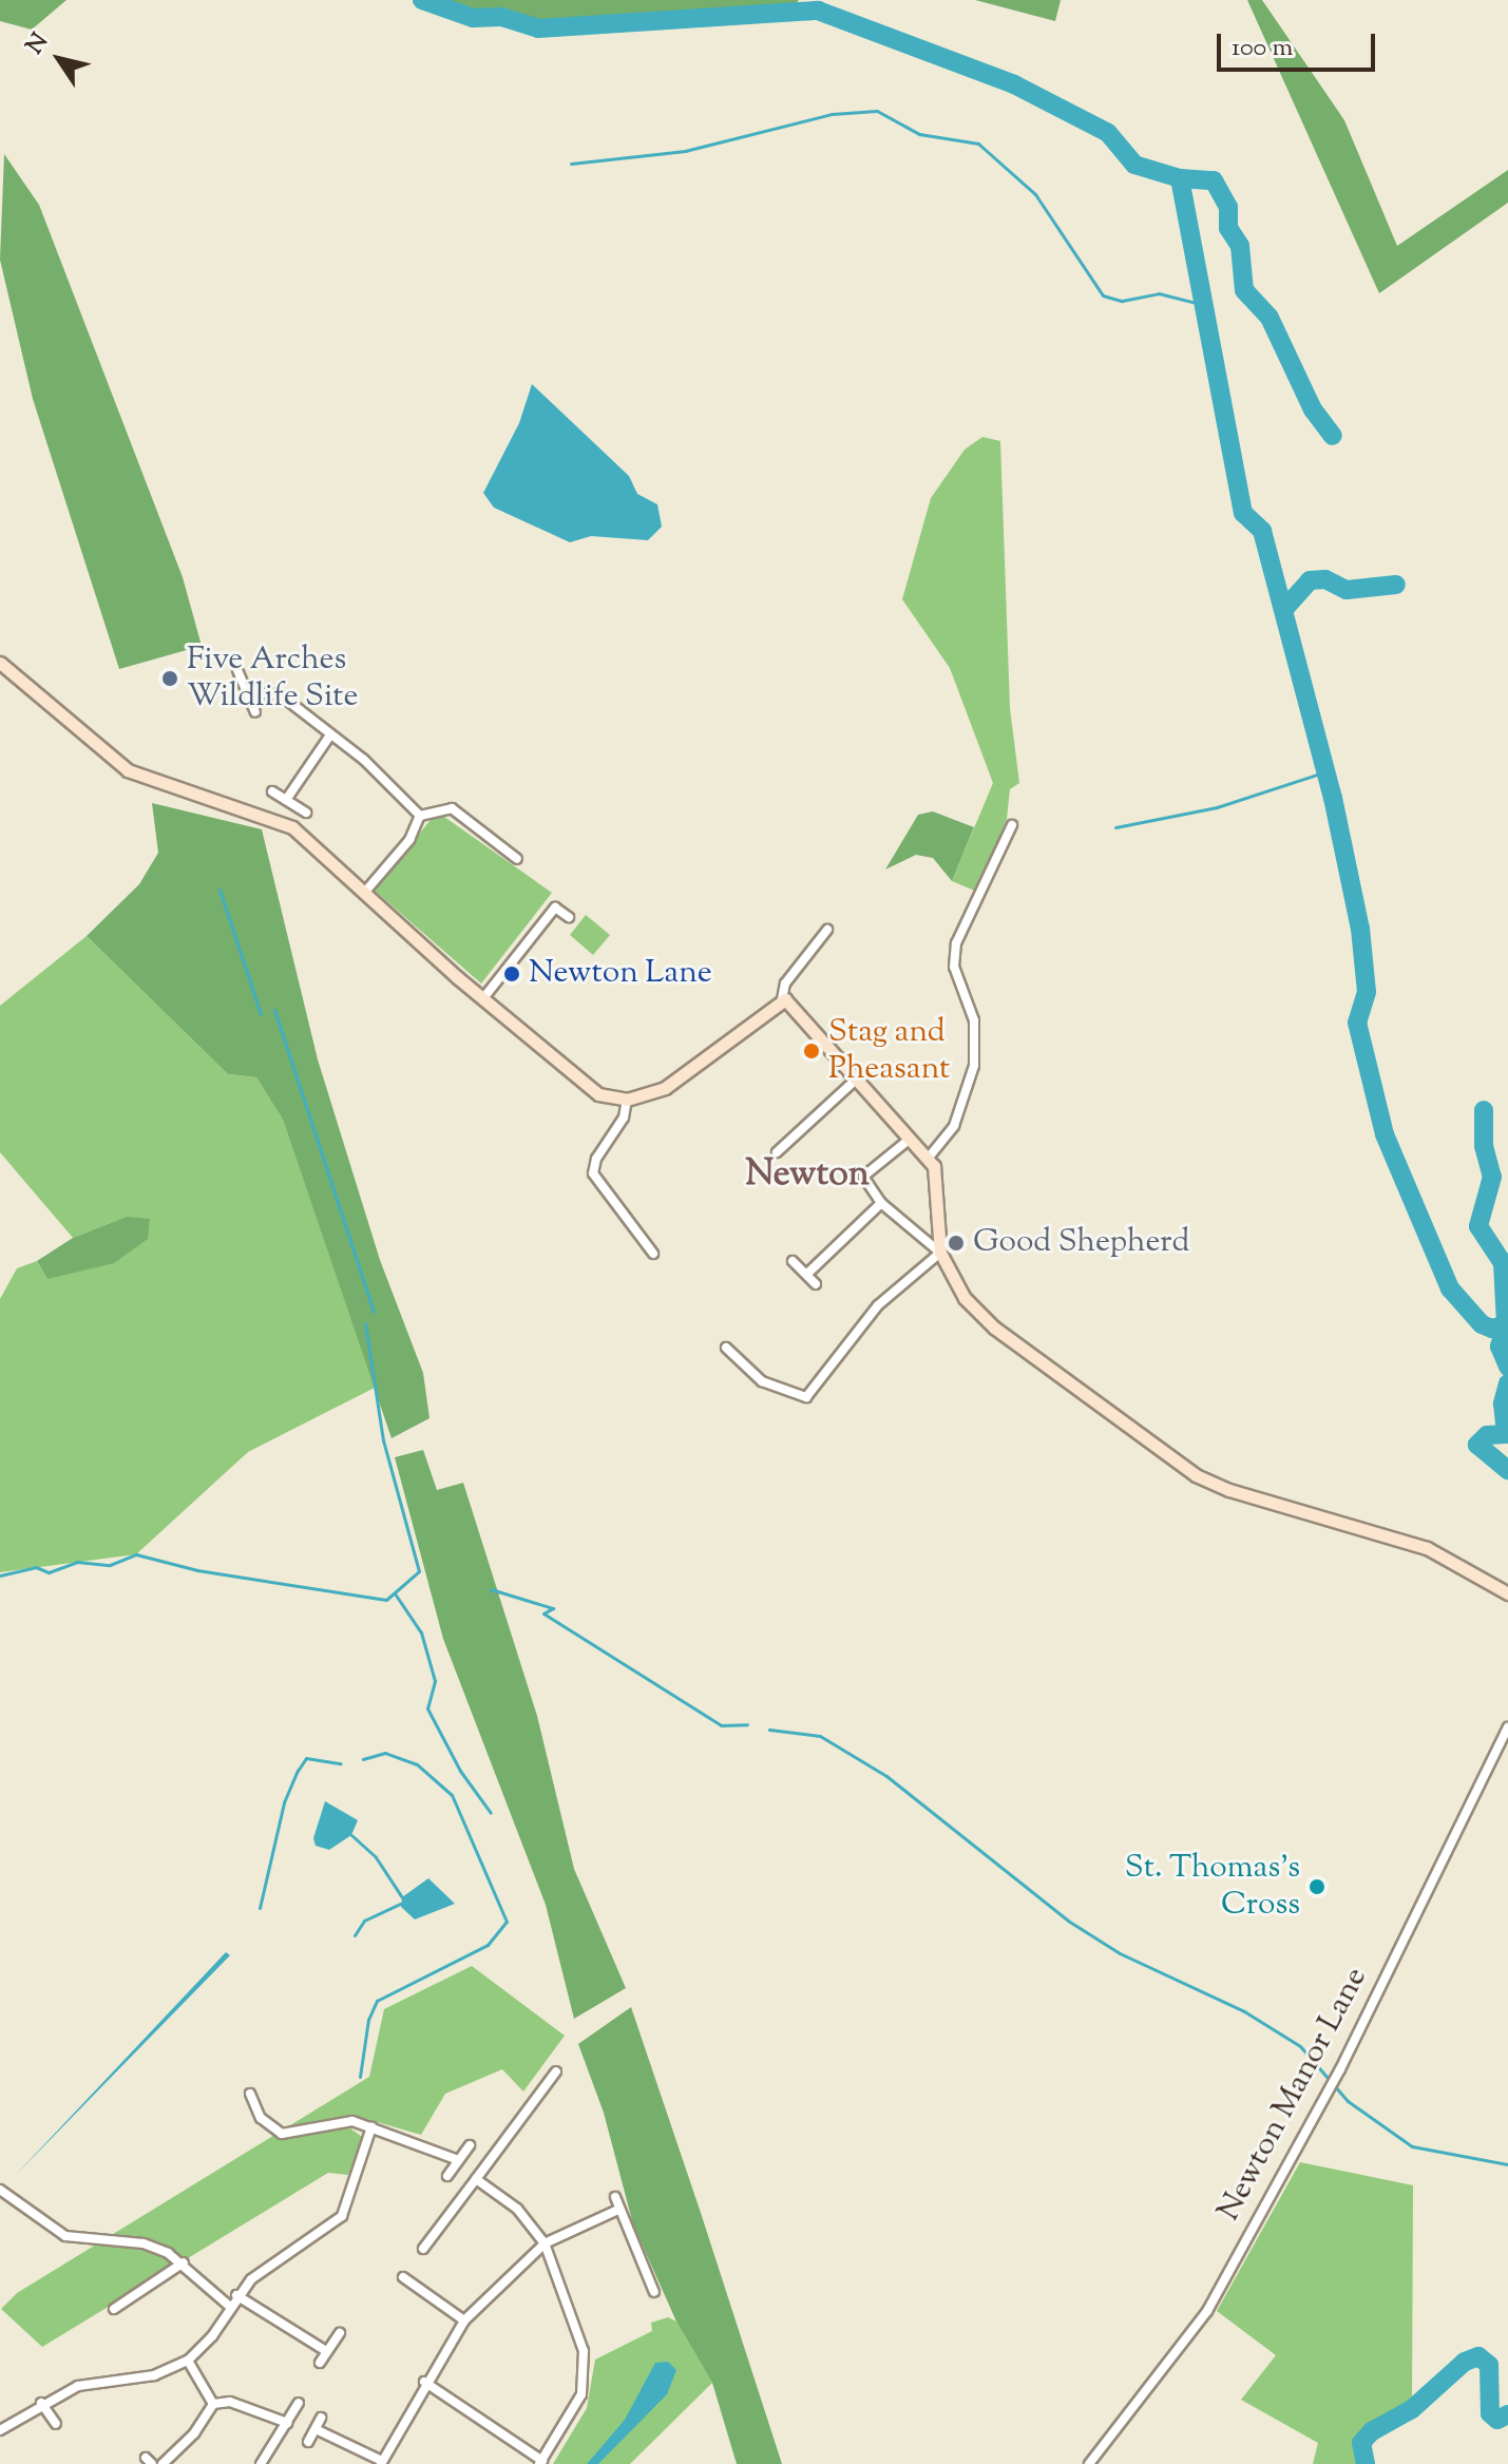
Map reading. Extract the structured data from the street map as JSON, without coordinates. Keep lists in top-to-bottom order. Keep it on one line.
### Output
{"streets":{"street":["Newton Manor Lane"]},"districts":["Newton"],"places":["Five Arches Wildlife Site","Newton Lane","Stag and Pheasant","Good Shepherd","St. Thomas's Cross"],"scale_bar":"100 m","north":"top left"}
